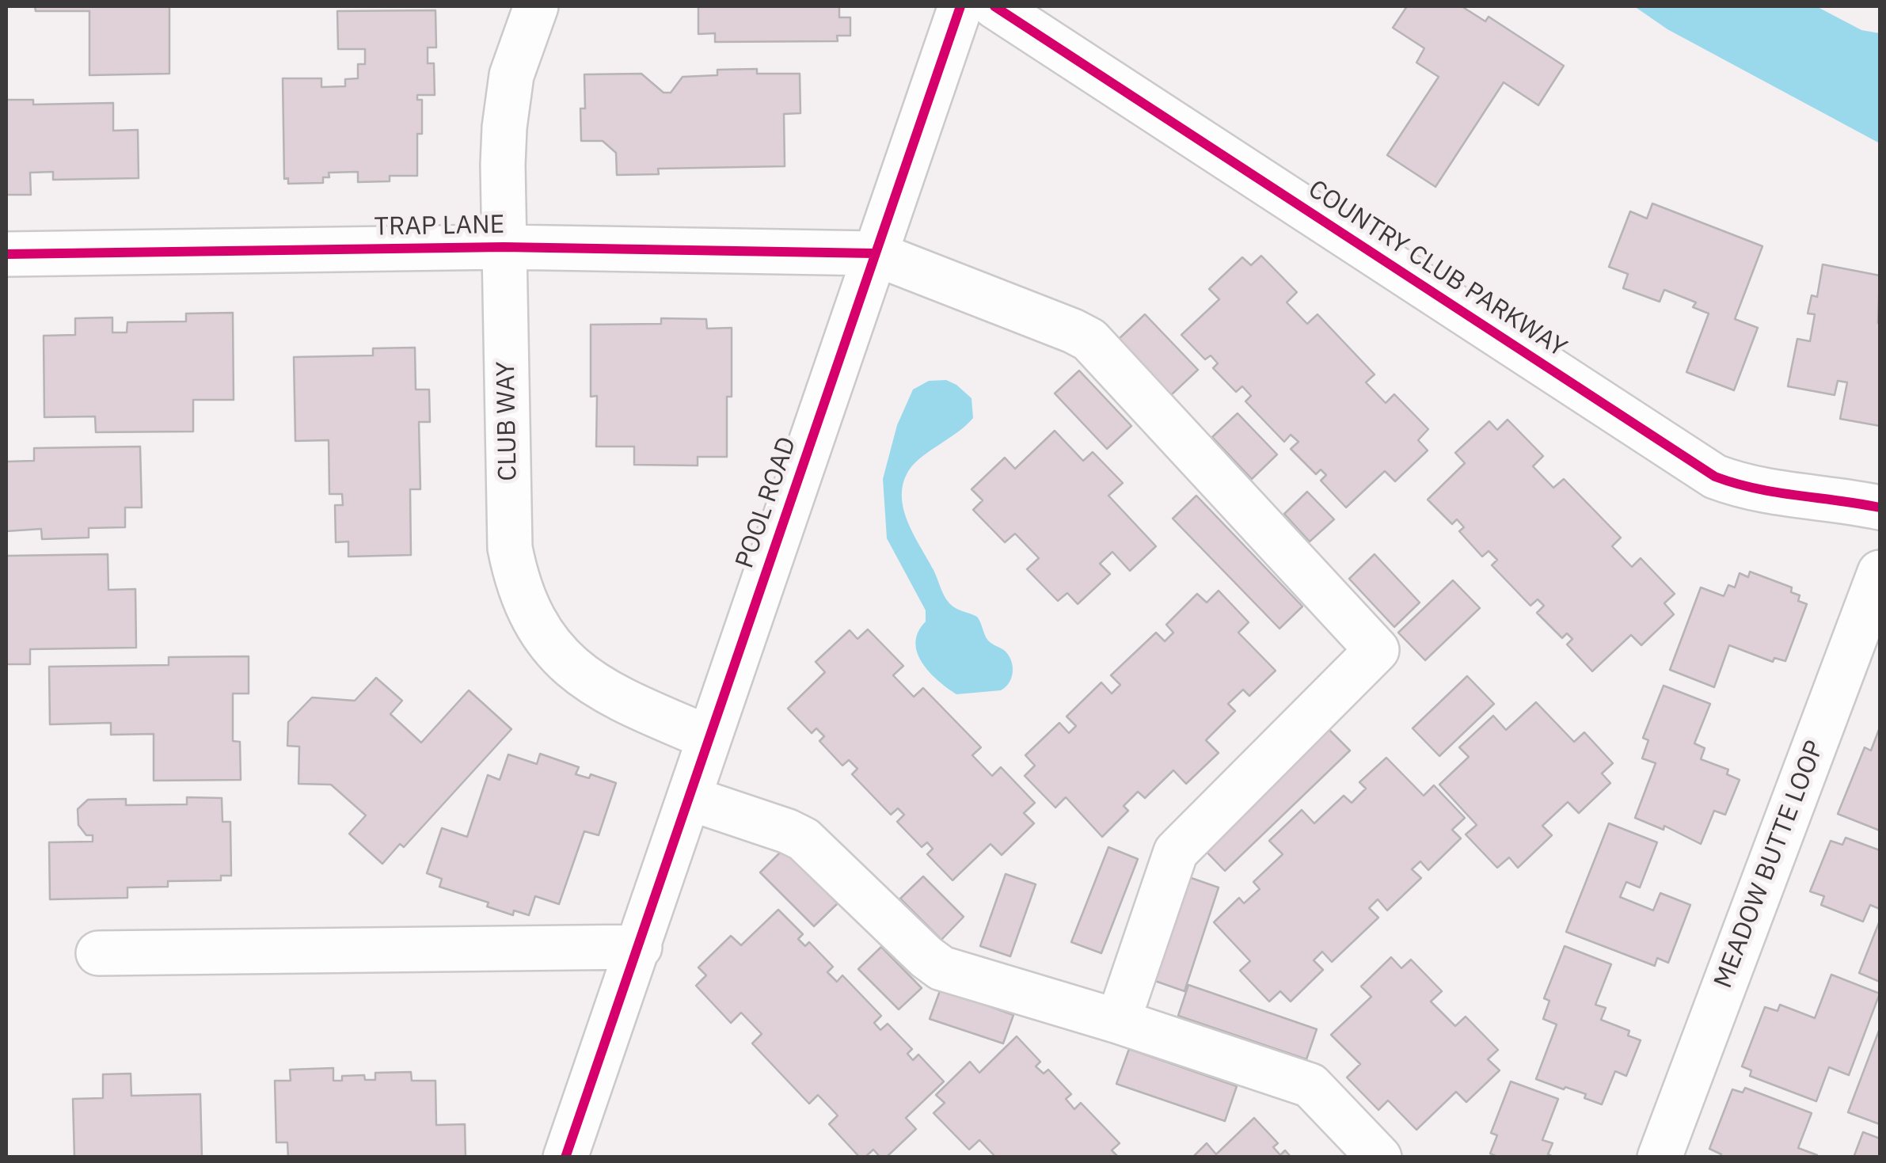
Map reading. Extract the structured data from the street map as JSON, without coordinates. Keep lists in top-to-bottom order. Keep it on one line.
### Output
{"streets":{"street":["TRAP LANE","COUNTRY CLUB PARKWAY","CLUB WAY","POOL ROAD","MEADOW BUTTE LOOP"]},"crossings":[["TRAP LANE","CLUB WAY"],["TRAP LANE","POOL ROAD"],["CLUB WAY","POOL ROAD"]]}
